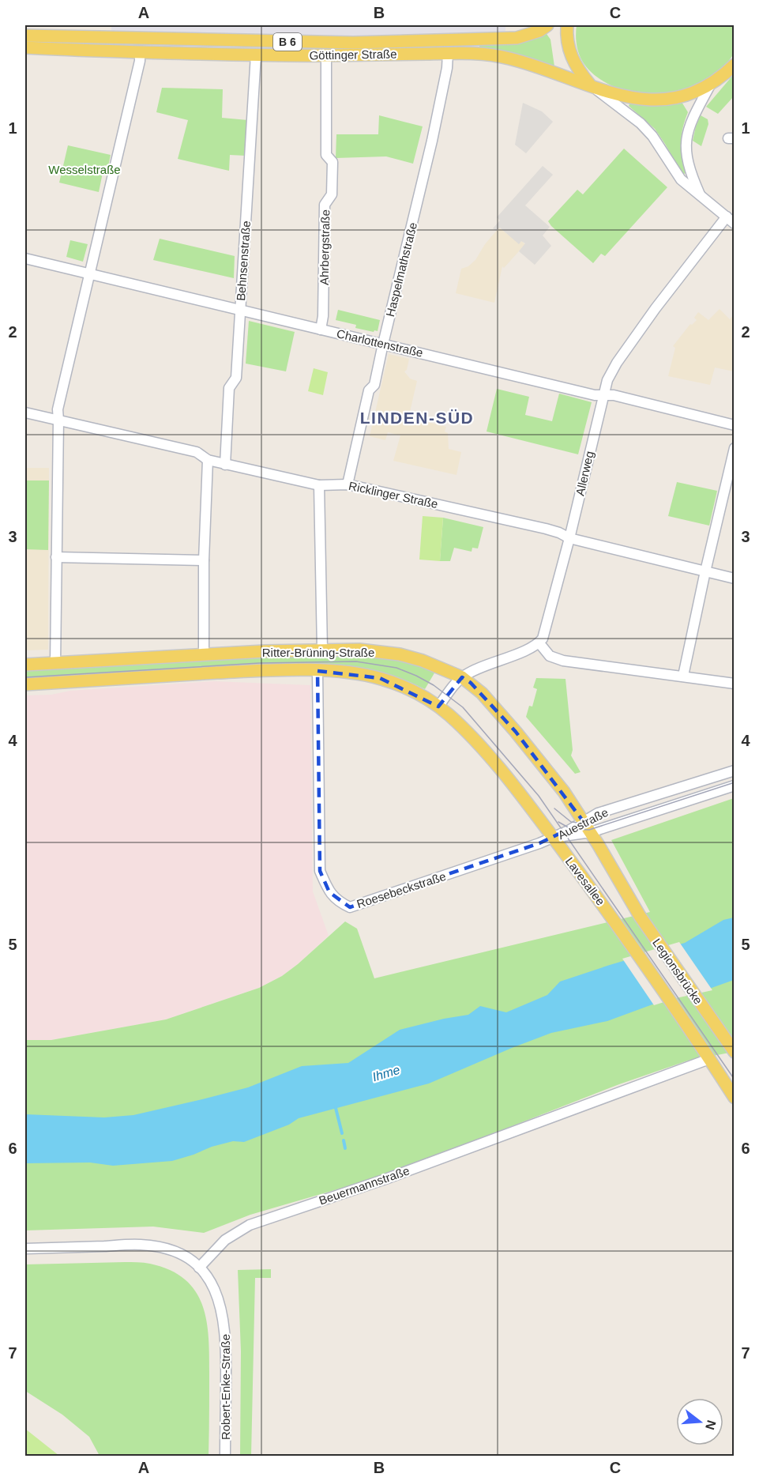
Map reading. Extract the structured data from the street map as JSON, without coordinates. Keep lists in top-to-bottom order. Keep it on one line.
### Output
{"streets":{"main road":["B 6","Göttinger Straße","Ritter-Brüning-Straße","Lavesallee","Legionsbrücke"],"street":["Ahrbergstraße","Behnsenstraße","Haspelmathstraße","Charlottenstraße","Allerweg","Ricklinger Straße","Auestraße","Roesebeckstraße","Beuermannstraße","Robert-Enke-Straße"]},"crossings":[["B 6","Göttinger Straße"],["Göttinger Straße","Ahrbergstraße"],["Göttinger Straße","Behnsenstraße"],["Göttinger Straße","Haspelmathstraße"],["Ahrbergstraße","Charlottenstraße"],["Behnsenstraße","Charlottenstraße"],["Behnsenstraße","Ricklinger Straße"],["Haspelmathstraße","Charlottenstraße"],["Haspelmathstraße","Ricklinger Straße"],["Charlottenstraße","Allerweg"],["Allerweg","Ricklinger Straße"],["Ritter-Brüning-Straße","Auestraße"],["Ritter-Brüning-Straße","Lavesallee"],["Ritter-Brüning-Straße","Roesebeckstraße"],["Ritter-Brüning-Straße","Legionsbrücke"],["Auestraße","Lavesallee"],["Auestraße","Roesebeckstraße"],["Auestraße","Legionsbrücke"],["Lavesallee","Roesebeckstraße"],["Lavesallee","Legionsbrücke"],["Legionsbrücke","Beuermannstraße"],["Beuermannstraße","Robert-Enke-Straße"]],"districts":["LINDEN-SÜD"],"water":["Ihme"],"parks":["Wesselstraße"],"north":"right","grid":{"columns":["A","B","C"],"rows":["1","2","3","4","5","6","7"]}}
